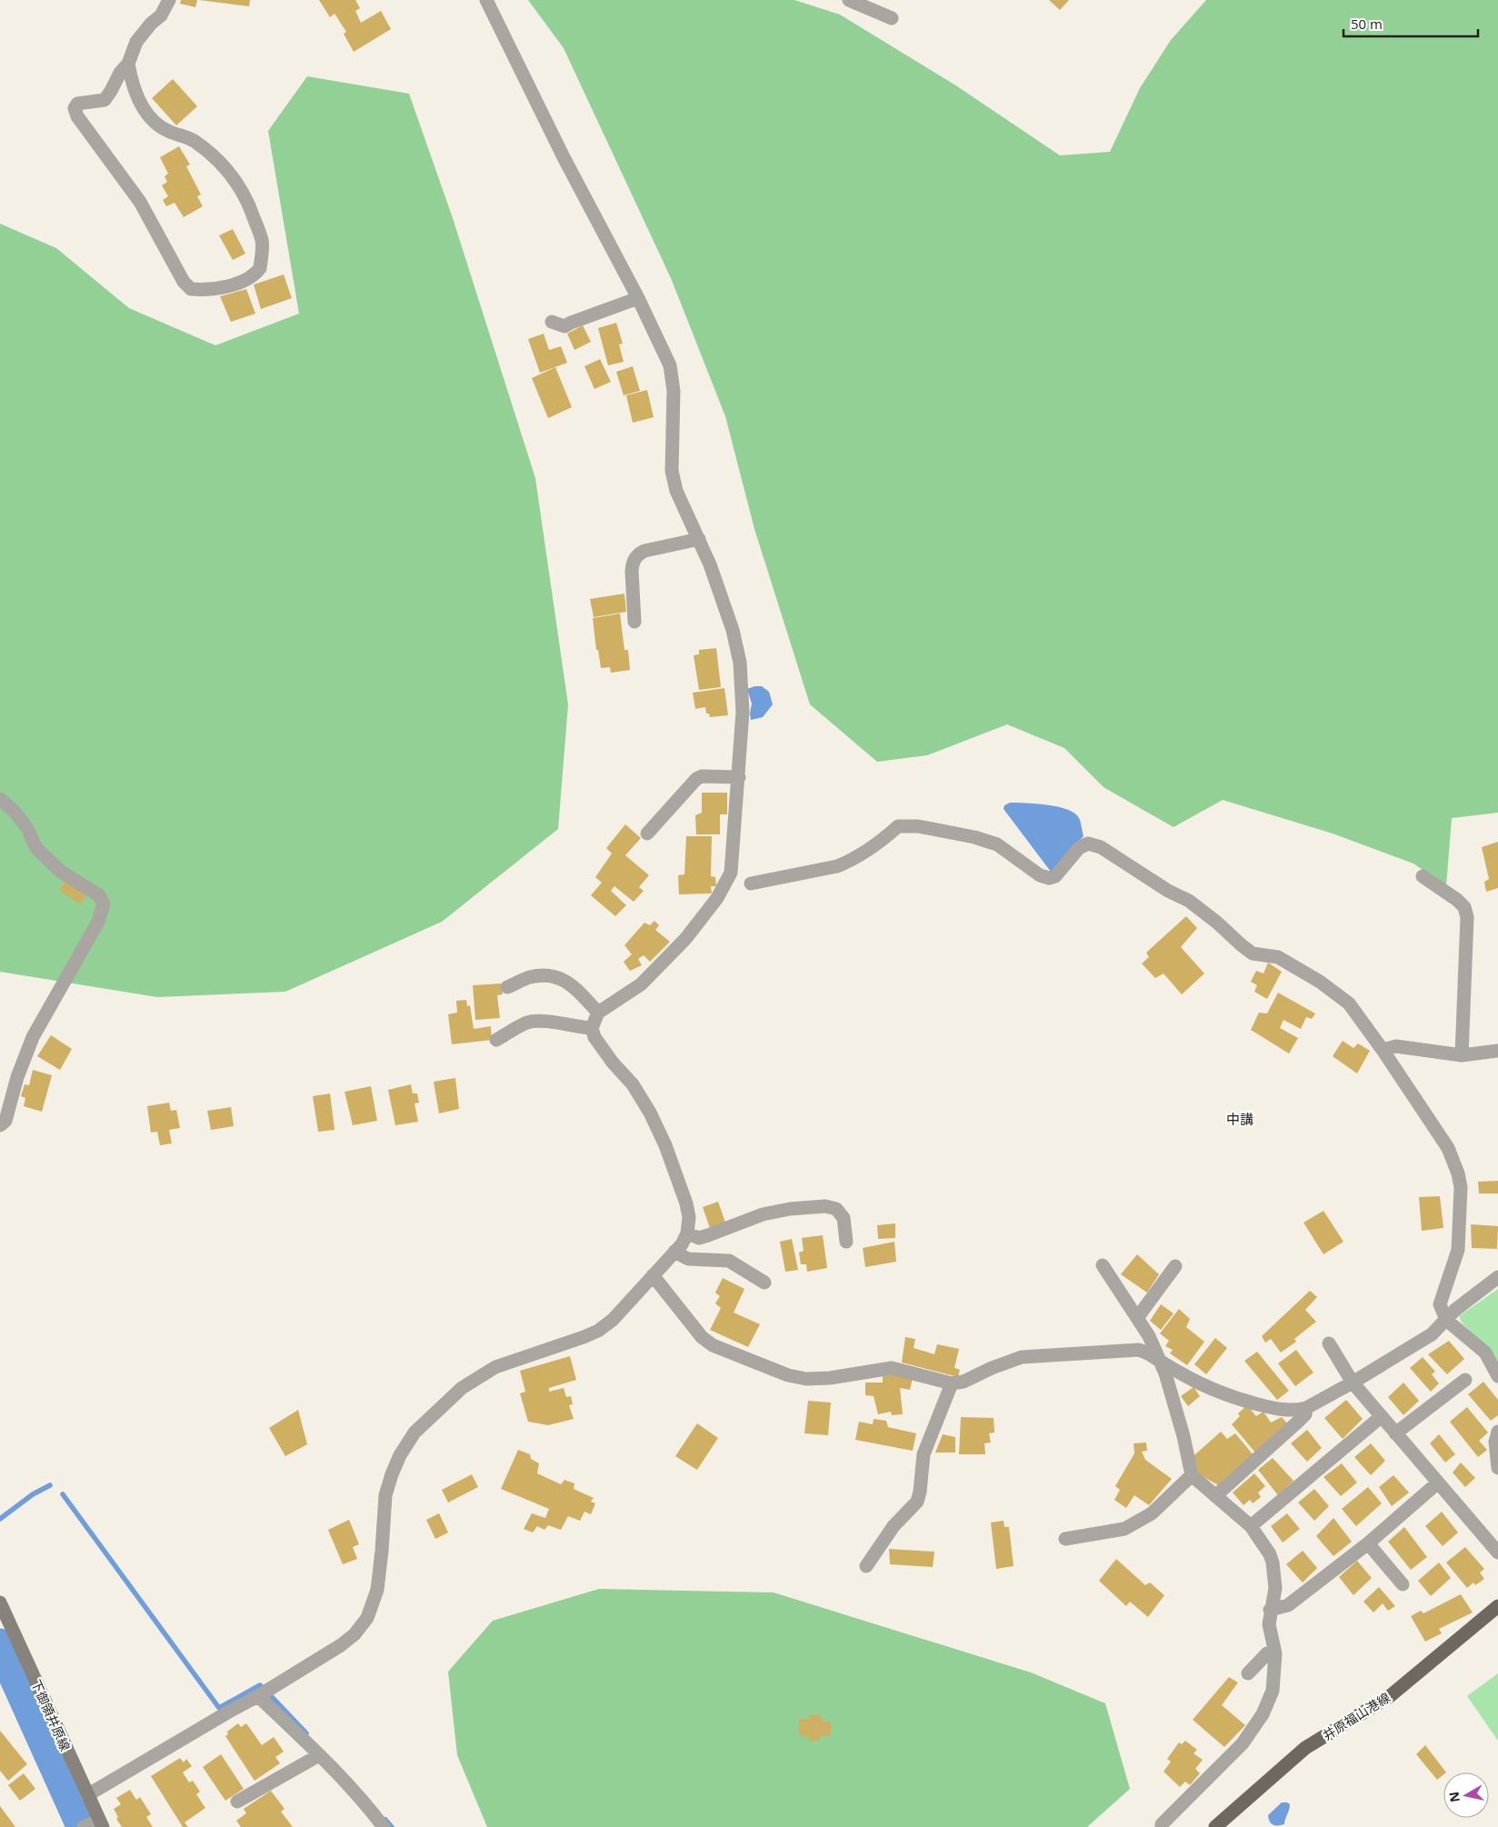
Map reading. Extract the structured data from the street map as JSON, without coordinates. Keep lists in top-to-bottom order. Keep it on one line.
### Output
{"streets":{"main road":["下御領井原線","井原福山港線"]},"districts":["中講"],"scale_bar":"50 m","north":"left"}
